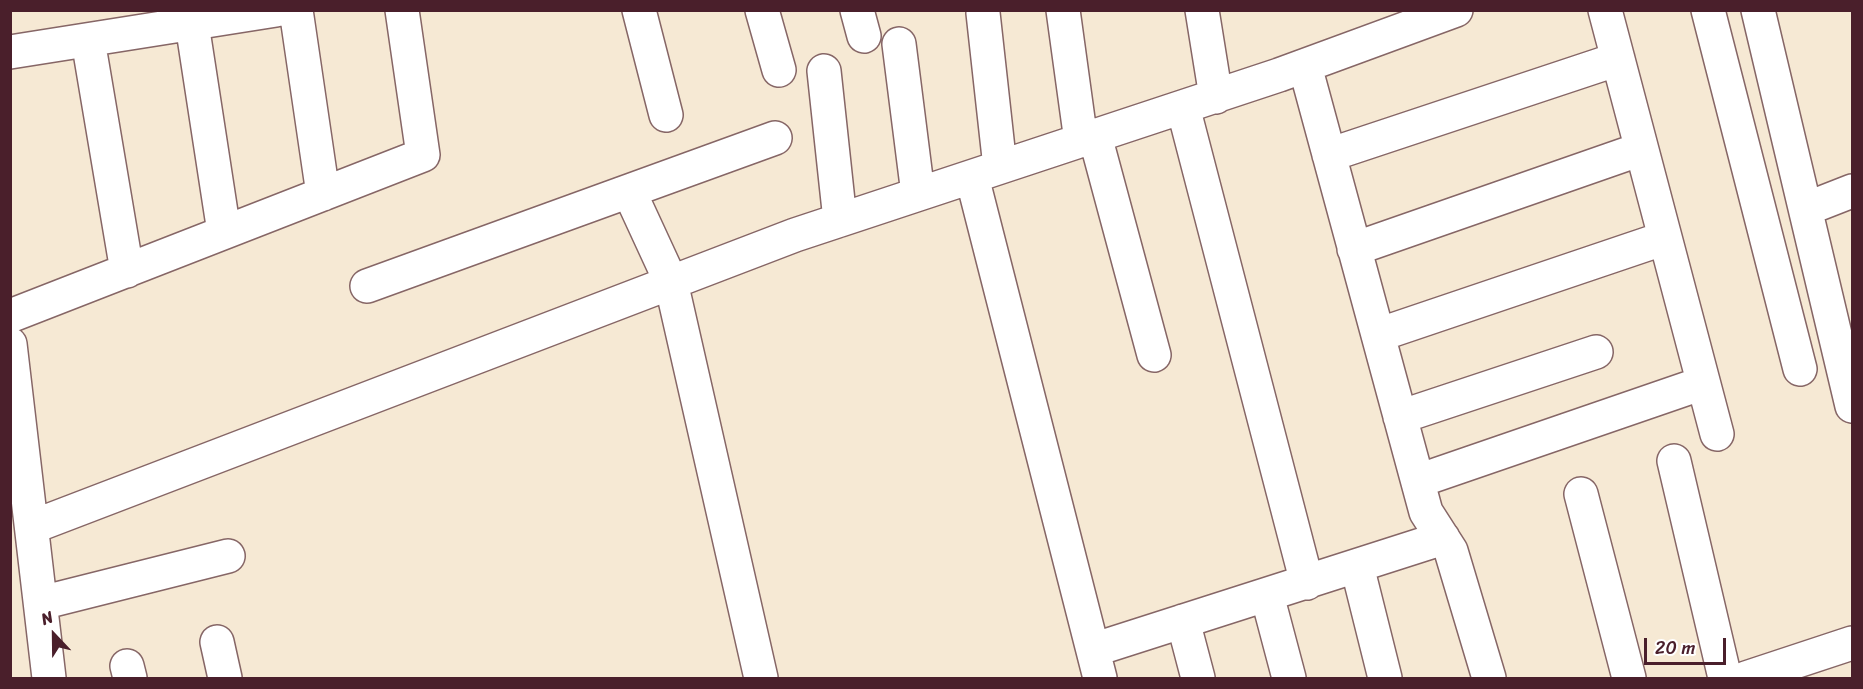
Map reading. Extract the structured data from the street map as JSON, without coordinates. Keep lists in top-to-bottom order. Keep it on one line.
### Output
{"scale_bar":"20 m","north":"top"}
